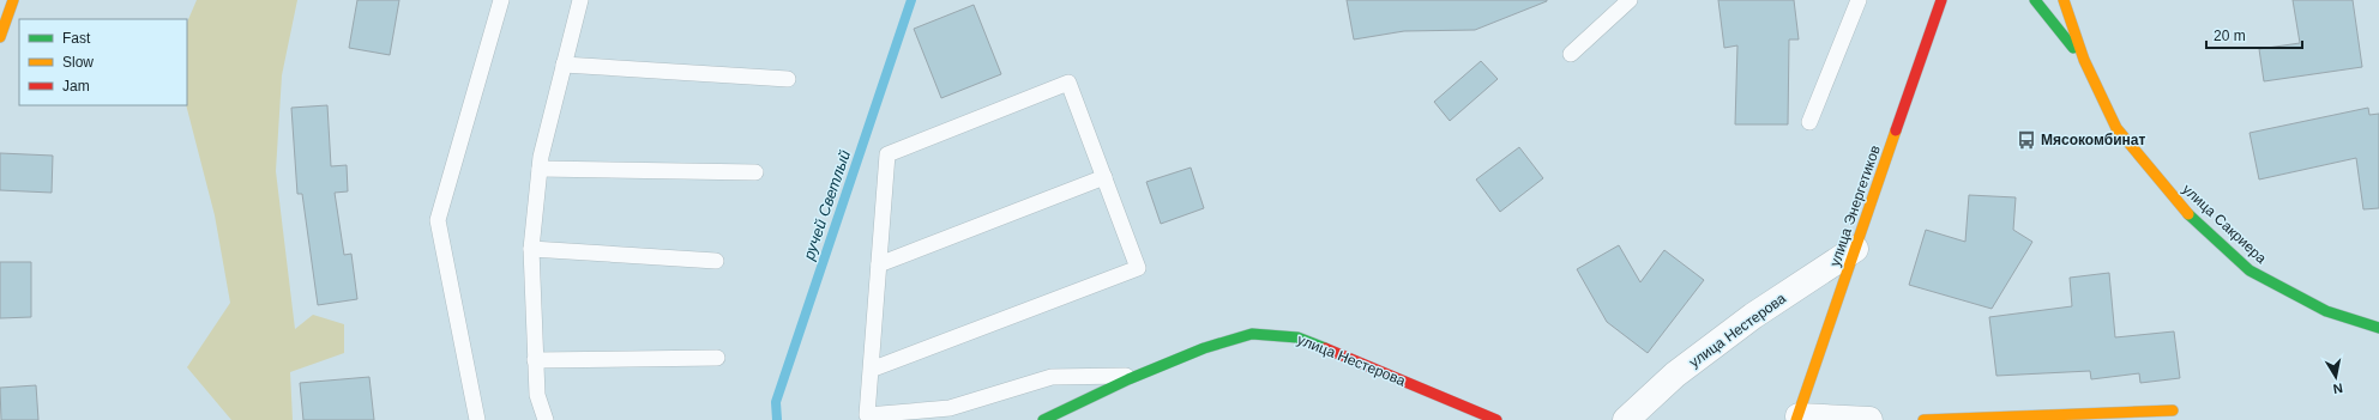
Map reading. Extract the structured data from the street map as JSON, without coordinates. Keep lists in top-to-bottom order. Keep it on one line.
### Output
{"streets":{"street":["улица Энергетиков","улица Сакриера","улица Нестерова"]},"crossings":[["улица Энергетиков","улица Нестерова"]],"water":["ручей Светлый"],"places":{"bus stop":["Мясокомбинат"]},"legend":["Fast","Slow","Jam"],"scale_bar":"20 m","north":"bottom"}
